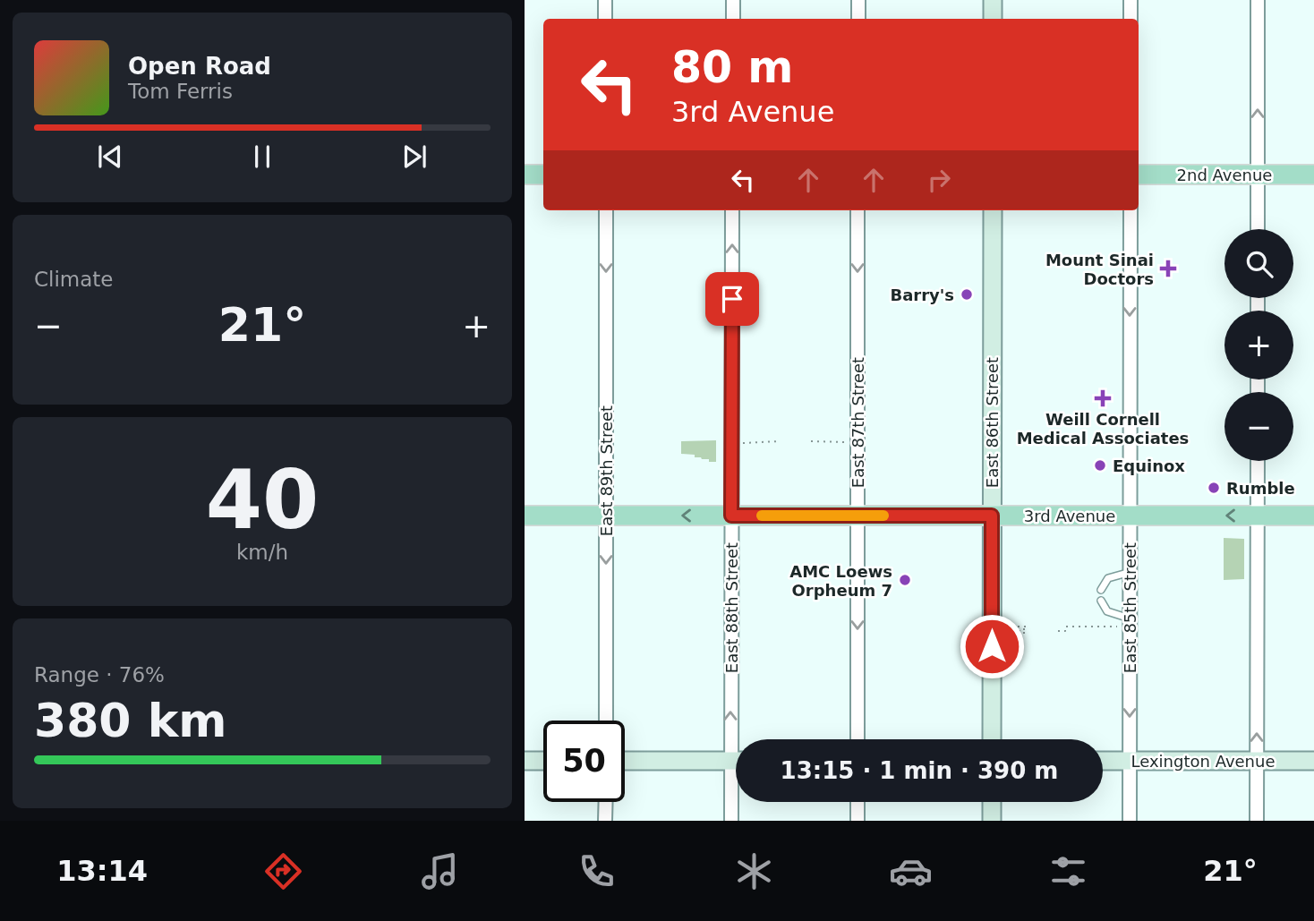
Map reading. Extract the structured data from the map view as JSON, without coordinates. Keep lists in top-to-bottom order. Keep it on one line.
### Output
{"streets":{"main road":["2nd Avenue","East 86th Street","3rd Avenue","Lexington Avenue"],"street":["East 87th Street","East 89th Street","East 88th Street","East 85th Street"]},"crossings":[["East 87th Street","3rd Avenue"],["East 86th Street","3rd Avenue"],["East 89th Street","3rd Avenue"],["3rd Avenue","East 88th Street"],["3rd Avenue","East 85th Street"],["East 85th Street","Lexington Avenue"]],"one_way":["East 87th Street","East 89th Street","East 88th Street","East 85th Street"],"places":{"health":["Mount Sinai Doctors","Weill Cornell Medical Associates"],"other":["Barry's","Equinox","Rumble","AMC Loews Orpheum 7"]},"page":{"turn":["80 m","3rd Avenue"],"song":["Open Road","Tom Ferris"],"tile":["Climate",["40","km/h"],["Range · 76%","380 km"]],"map_buttons":["+","−"],"heat":["−","21°","+"],"limit":"50","trip":"13:15 · 1 min · 390 m","tabs":["13:14","21°"]}}
